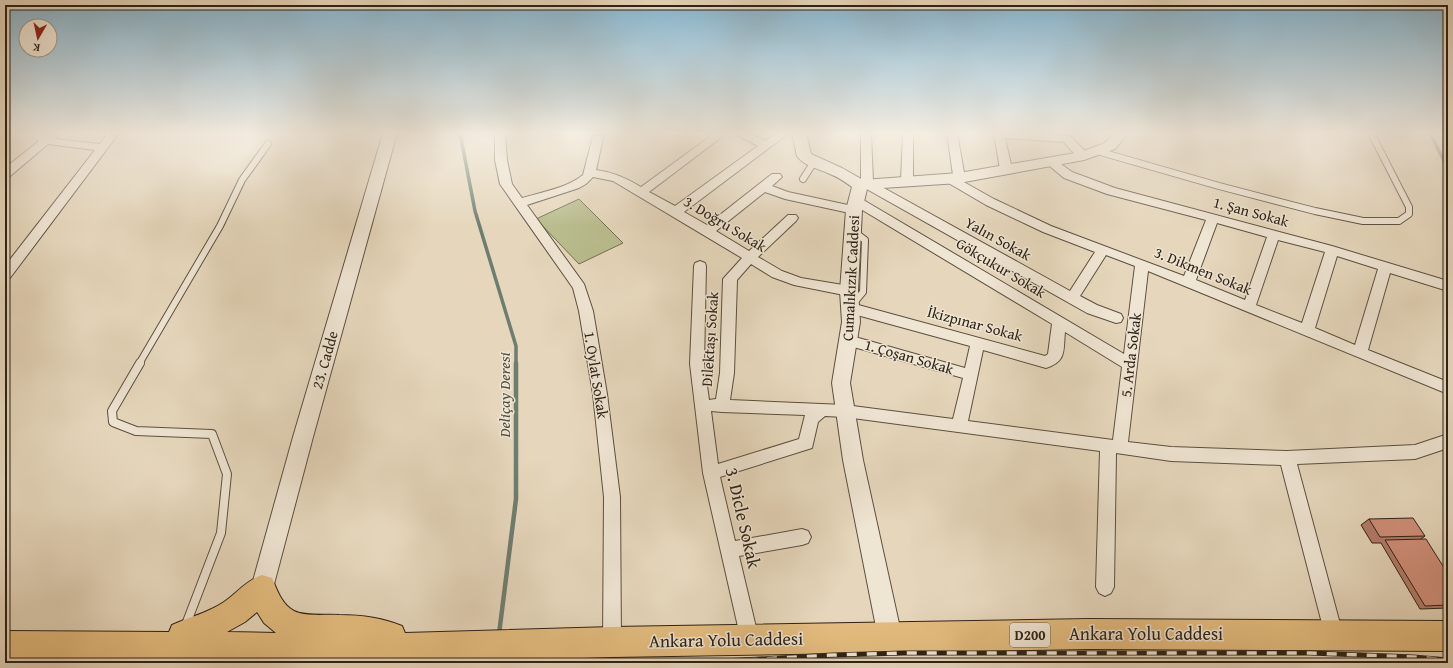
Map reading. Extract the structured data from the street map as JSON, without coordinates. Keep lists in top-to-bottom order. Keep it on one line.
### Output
{"streets":{"highway":["Ankara Yolu Caddesi","D200"],"street":["1. Şan Sokak","3. Doğru Sokak","Yalın Sokak","Gökçukur Sokak","3. Dikmen Sokak","Cumalıkızık Caddesi","İkizpınar Sokak","Dilektaşı Sokak","5. Arda Sokak","1. Çoşan Sokak","23. Cadde","1. Oylat Sokak","3. Dicle Sokak"]},"crossings":[["3. Doğru Sokak","Cumalıkızık Caddesi"],["3. Doğru Sokak","İkizpınar Sokak"],["3. Doğru Sokak","Dilektaşı Sokak"],["Yalın Sokak","Gökçukur Sokak"],["Yalın Sokak","Cumalıkızık Caddesi"],["Gökçukur Sokak","Cumalıkızık Caddesi"],["Gökçukur Sokak","İkizpınar Sokak"],["Gökçukur Sokak","5. Arda Sokak"],["3. Dikmen Sokak","5. Arda Sokak"],["Cumalıkızık Caddesi","İkizpınar Sokak"],["Cumalıkızık Caddesi","1. Çoşan Sokak"],["Cumalıkızık Caddesi","Ankara Yolu Caddesi"],["1. Oylat Sokak","Ankara Yolu Caddesi"],["3. Dicle Sokak","Ankara Yolu Caddesi"]],"water":["Deliçay Deresi"],"north":"bottom"}
